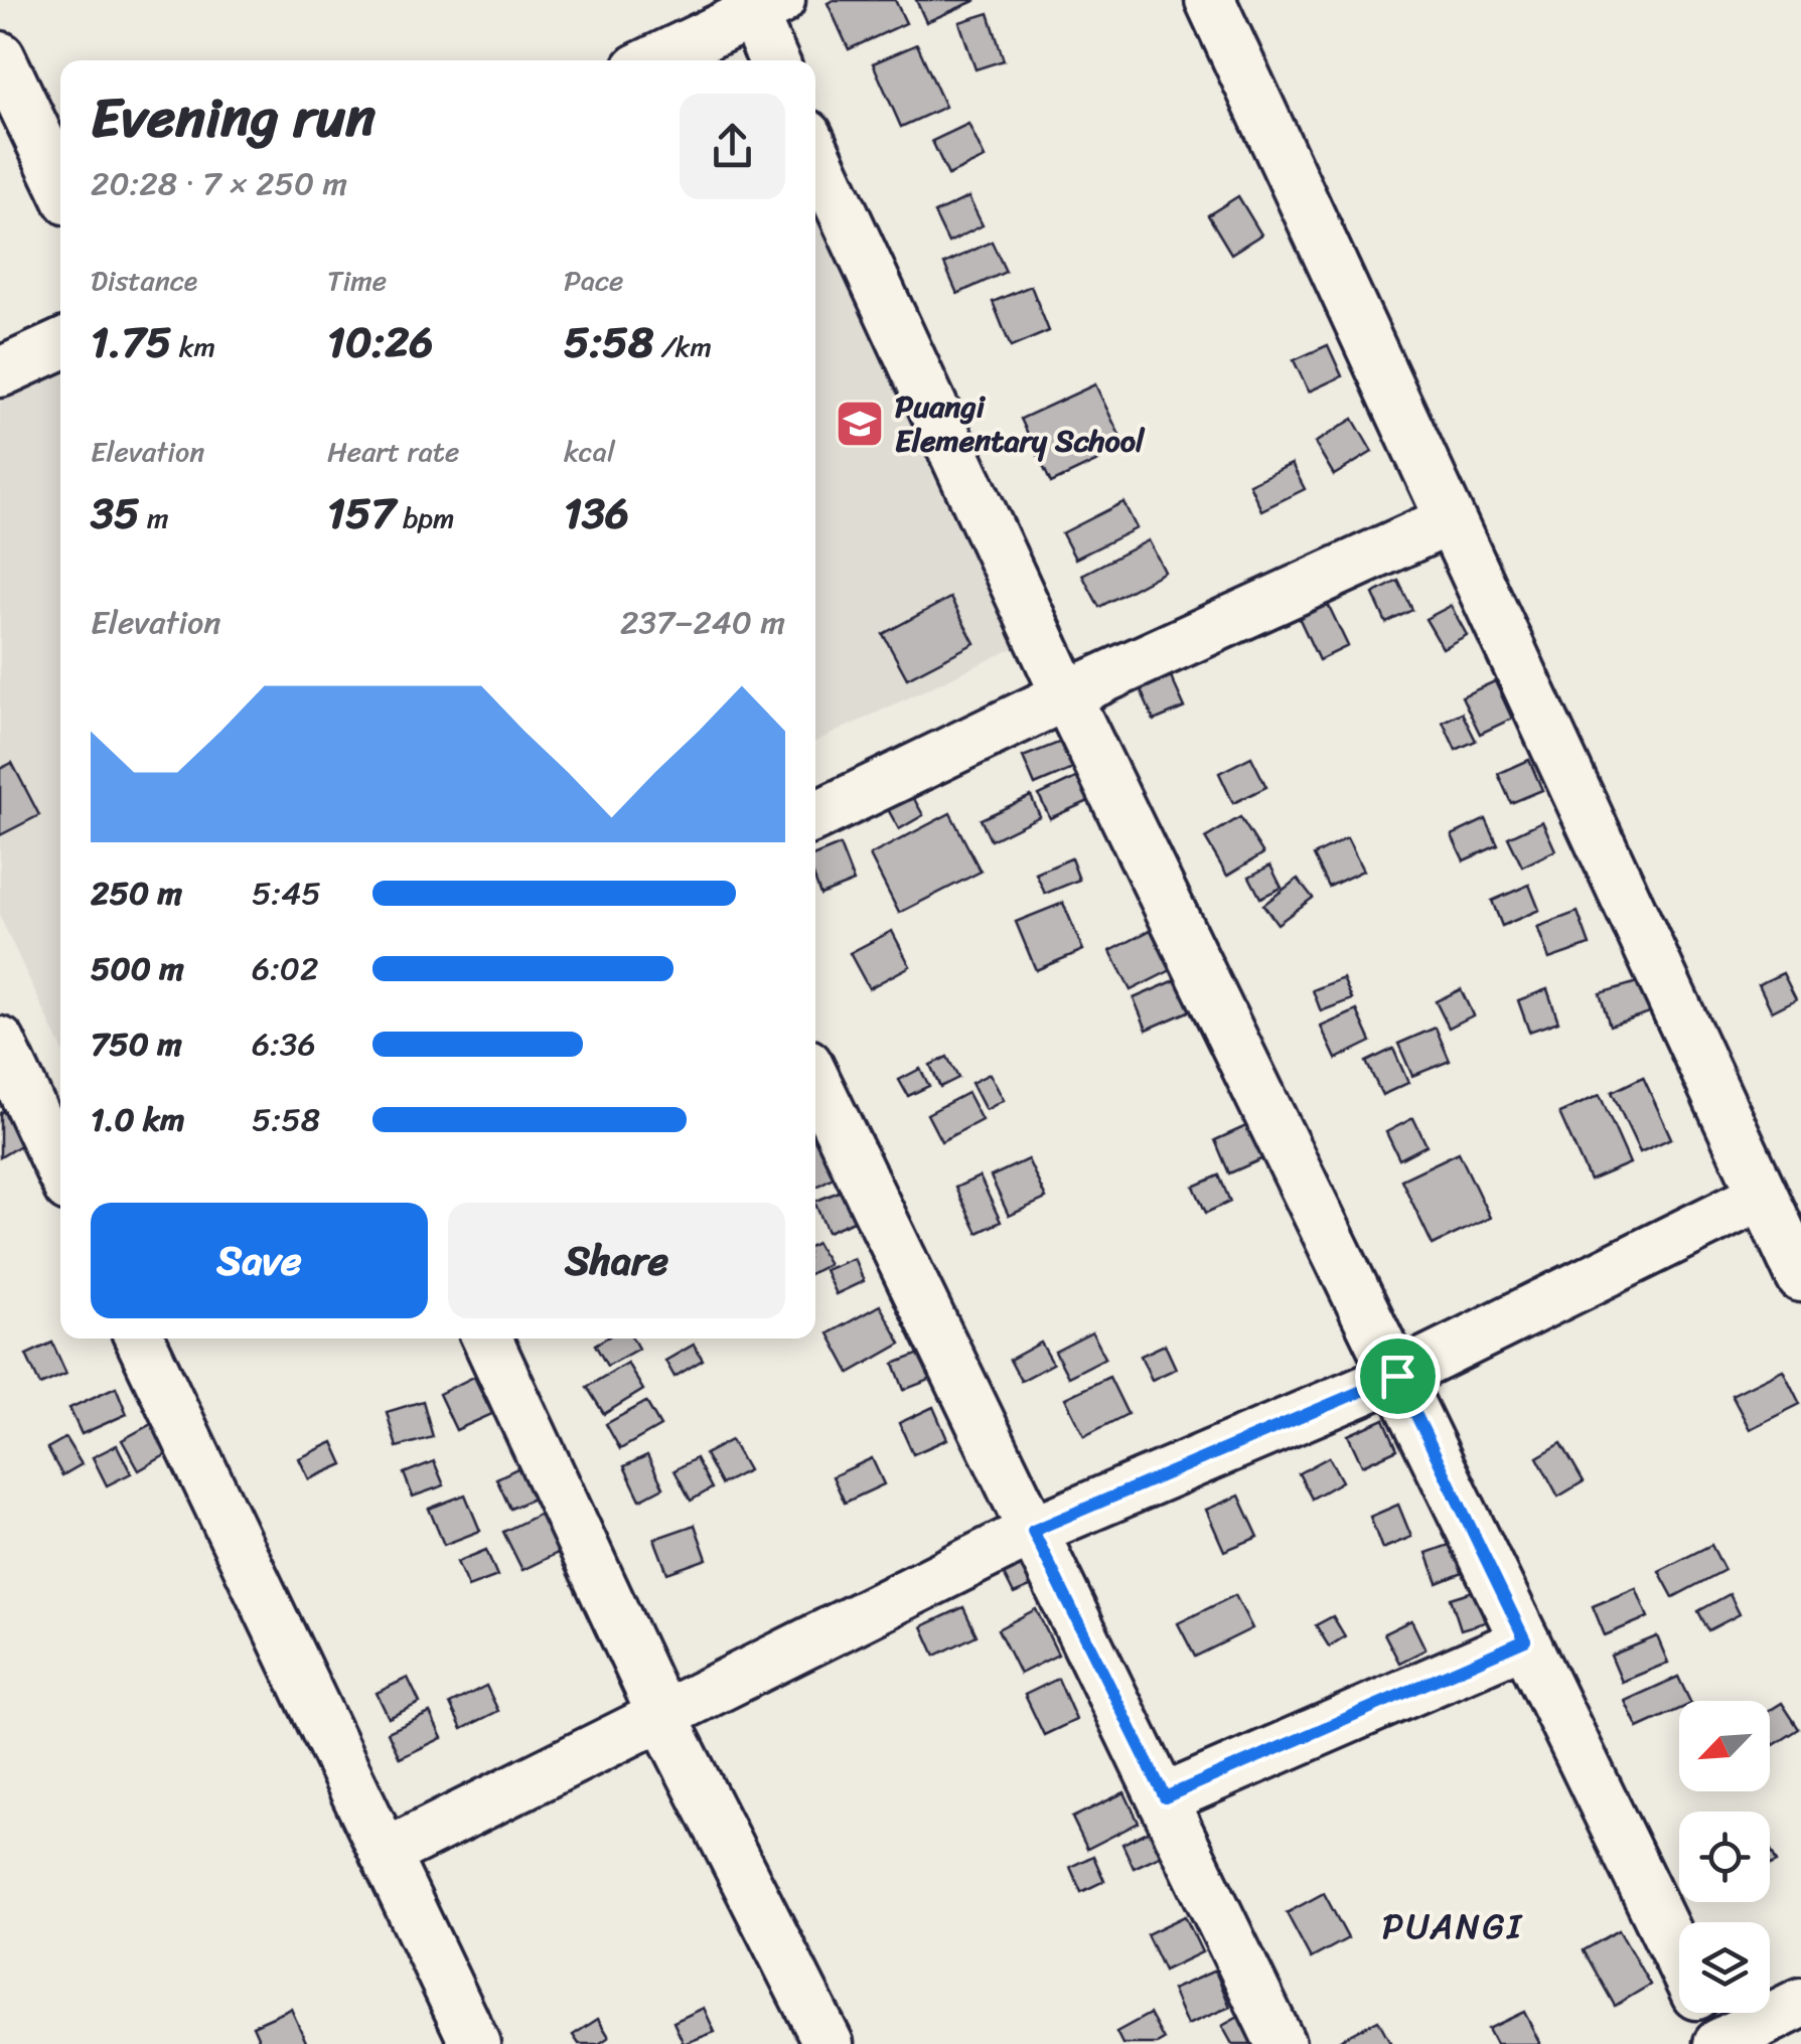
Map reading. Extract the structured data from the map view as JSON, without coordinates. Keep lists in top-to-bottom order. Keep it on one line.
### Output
{"districts":["PUANGI"],"places":{"school or university":["Puangi Elementary School"]},"north":"bottom left","page":{"heading":["Evening run","20:28 · 7 × 250 m"],"stats":[["Distance","1.75 km"],["Time","10:26"],["Pace","5:58 /km"],["Elevation","35 m"],["Heart rate","157 bpm"],["kcal","136"]],"chart":["Elevation","237–240 m"],"list":[{"name":"250 m","note":"5:45"},{"name":"500 m","note":"6:02"},{"name":"750 m","note":"6:36"},{"name":"1.0 km","note":"5:58"}],"buttons":["Save","Share"]}}
